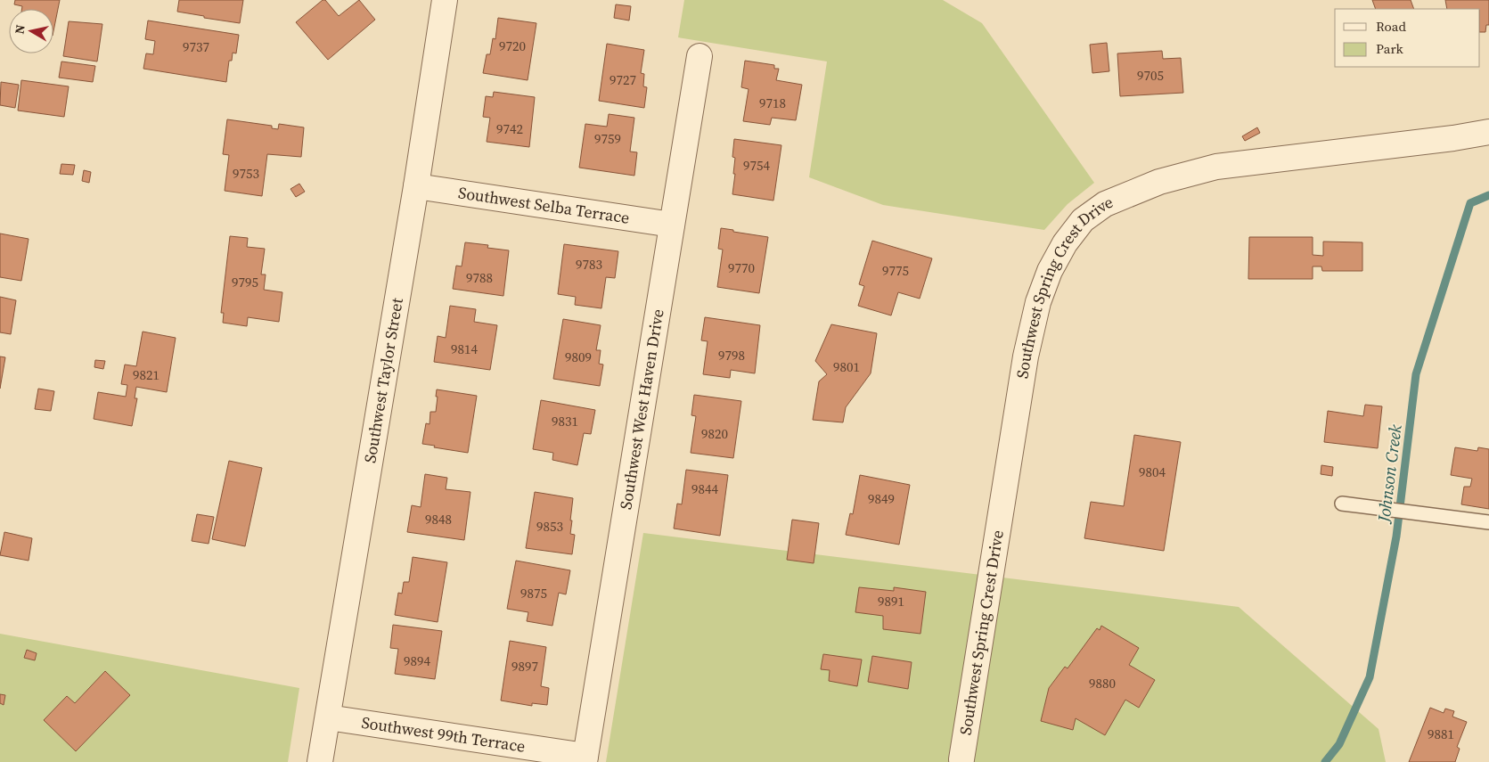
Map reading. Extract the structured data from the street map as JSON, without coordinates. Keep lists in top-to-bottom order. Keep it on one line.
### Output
{"streets":{"street":["Southwest Selba Terrace","Southwest Spring Crest Drive","Southwest Taylor Street","Southwest West Haven Drive","Southwest 99th Terrace"]},"crossings":[["Southwest Selba Terrace","Southwest Taylor Street"],["Southwest Selba Terrace","Southwest West Haven Drive"],["Southwest Taylor Street","Southwest 99th Terrace"],["Southwest West Haven Drive","Southwest 99th Terrace"]],"water":["Johnson Creek"],"house_numbers":["9720","9737","9705","9727","9718","9742","9759","9754","9753","9783","9770","9775","9788","9795","9814","9798","9809","9801","9821","9831","9820","9804","9844","9849","9848","9853","9875","9891","9894","9897","9880","9881"],"legend":["Road","Park"],"north":"left"}
